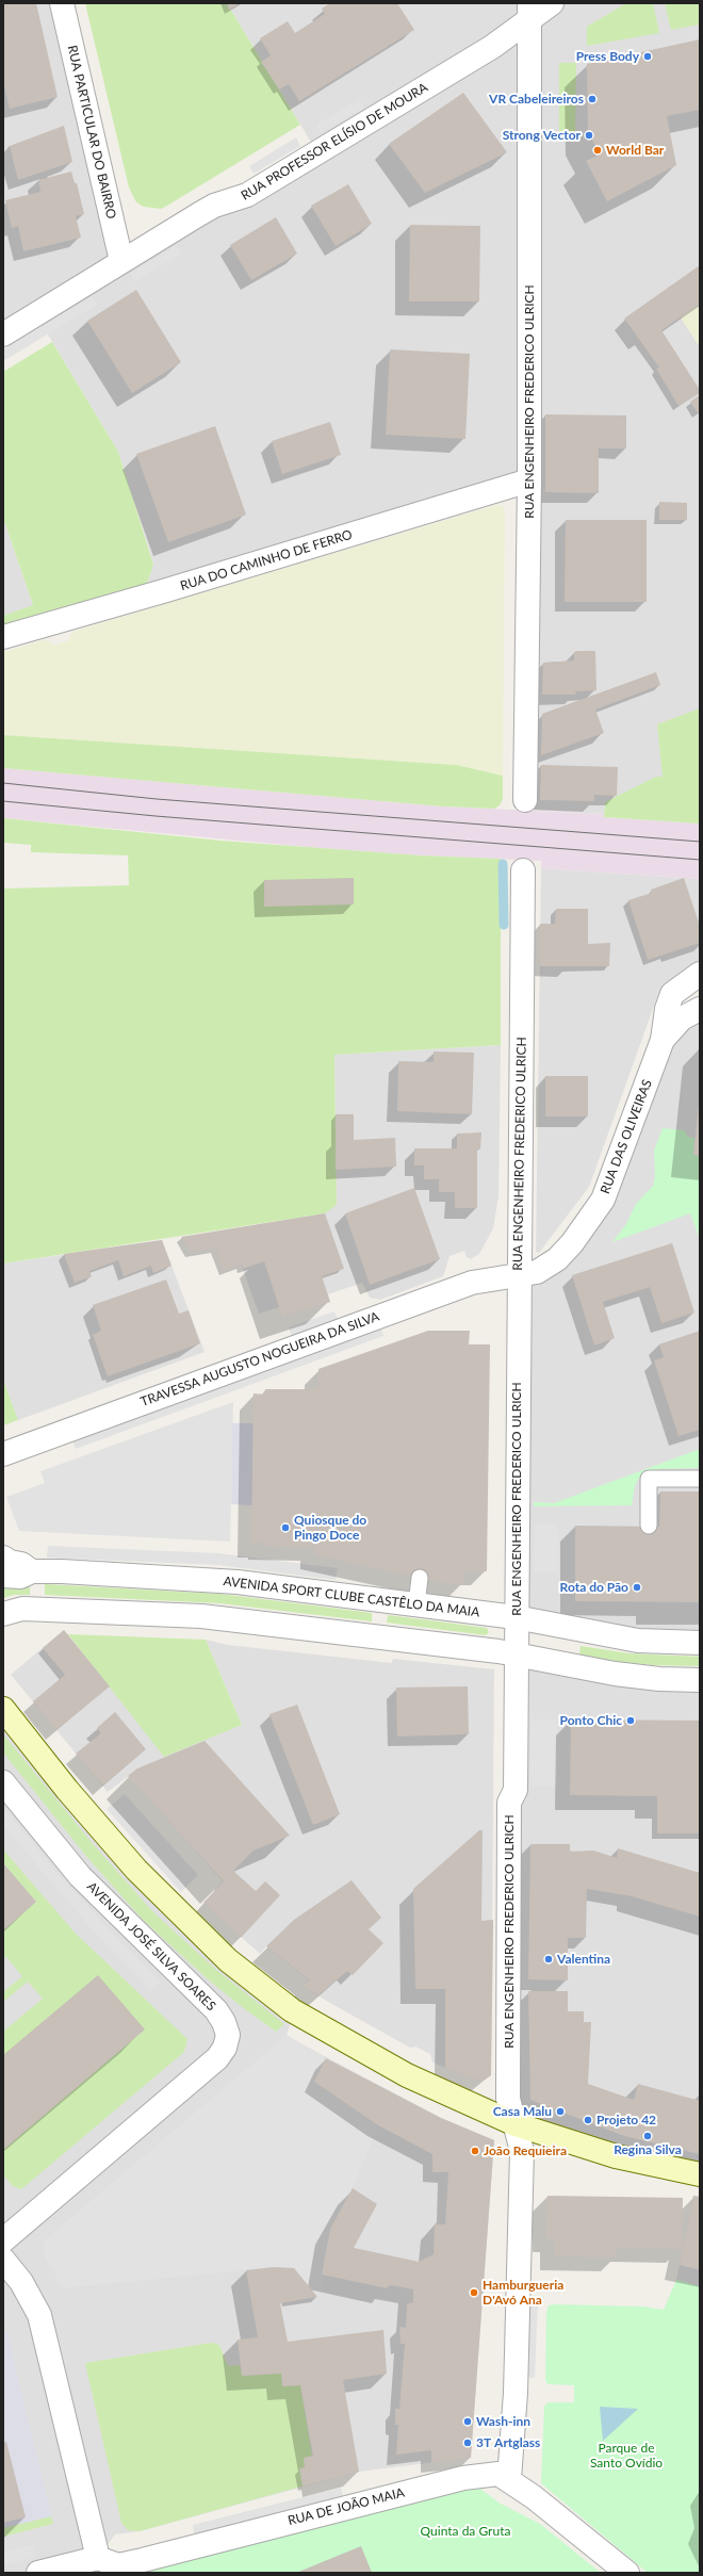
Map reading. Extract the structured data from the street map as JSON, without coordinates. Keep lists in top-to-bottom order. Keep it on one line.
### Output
{"streets":{"street":["RUA PARTICULAR DO BAIRRO","RUA PROFESSOR ELÍSIO DE MOURA","RUA ENGENHEIRO FREDERICO ULRICH","RUA DO CAMINHO DE FERRO","RUA DAS OLIVEIRAS","TRAVESSA AUGUSTO NOGUEIRA DA SILVA","AVENIDA SPORT CLUBE CASTÊLO DA MAIA","AVENIDA JOSÉ SILVA SOARES","RUA DE JOÃO MAIA"]},"crossings":[["RUA PARTICULAR DO BAIRRO","RUA PROFESSOR ELÍSIO DE MOURA"],["RUA PROFESSOR ELÍSIO DE MOURA","RUA ENGENHEIRO FREDERICO ULRICH"],["RUA ENGENHEIRO FREDERICO ULRICH","RUA DO CAMINHO DE FERRO"],["RUA ENGENHEIRO FREDERICO ULRICH","RUA DAS OLIVEIRAS"],["RUA ENGENHEIRO FREDERICO ULRICH","TRAVESSA AUGUSTO NOGUEIRA DA SILVA"],["RUA ENGENHEIRO FREDERICO ULRICH","AVENIDA SPORT CLUBE CASTÊLO DA MAIA"],["RUA ENGENHEIRO FREDERICO ULRICH","RUA DE JOÃO MAIA"],["RUA DAS OLIVEIRAS","TRAVESSA AUGUSTO NOGUEIRA DA SILVA"]],"parks":["Parque de Santo Ovídio","Quinta da Gruta"],"places":["Press Body","VR Cabeleireiros","Strong Vector","World Bar","Quiosque do Pingo Doce","Rota do Pão","Ponto Chic","Valentina","Casa Malu","Projeto 42","Regina Silva","João Requieira","Hamburgueria D'Avó Ana","Wash-inn","3T Artglass"]}
